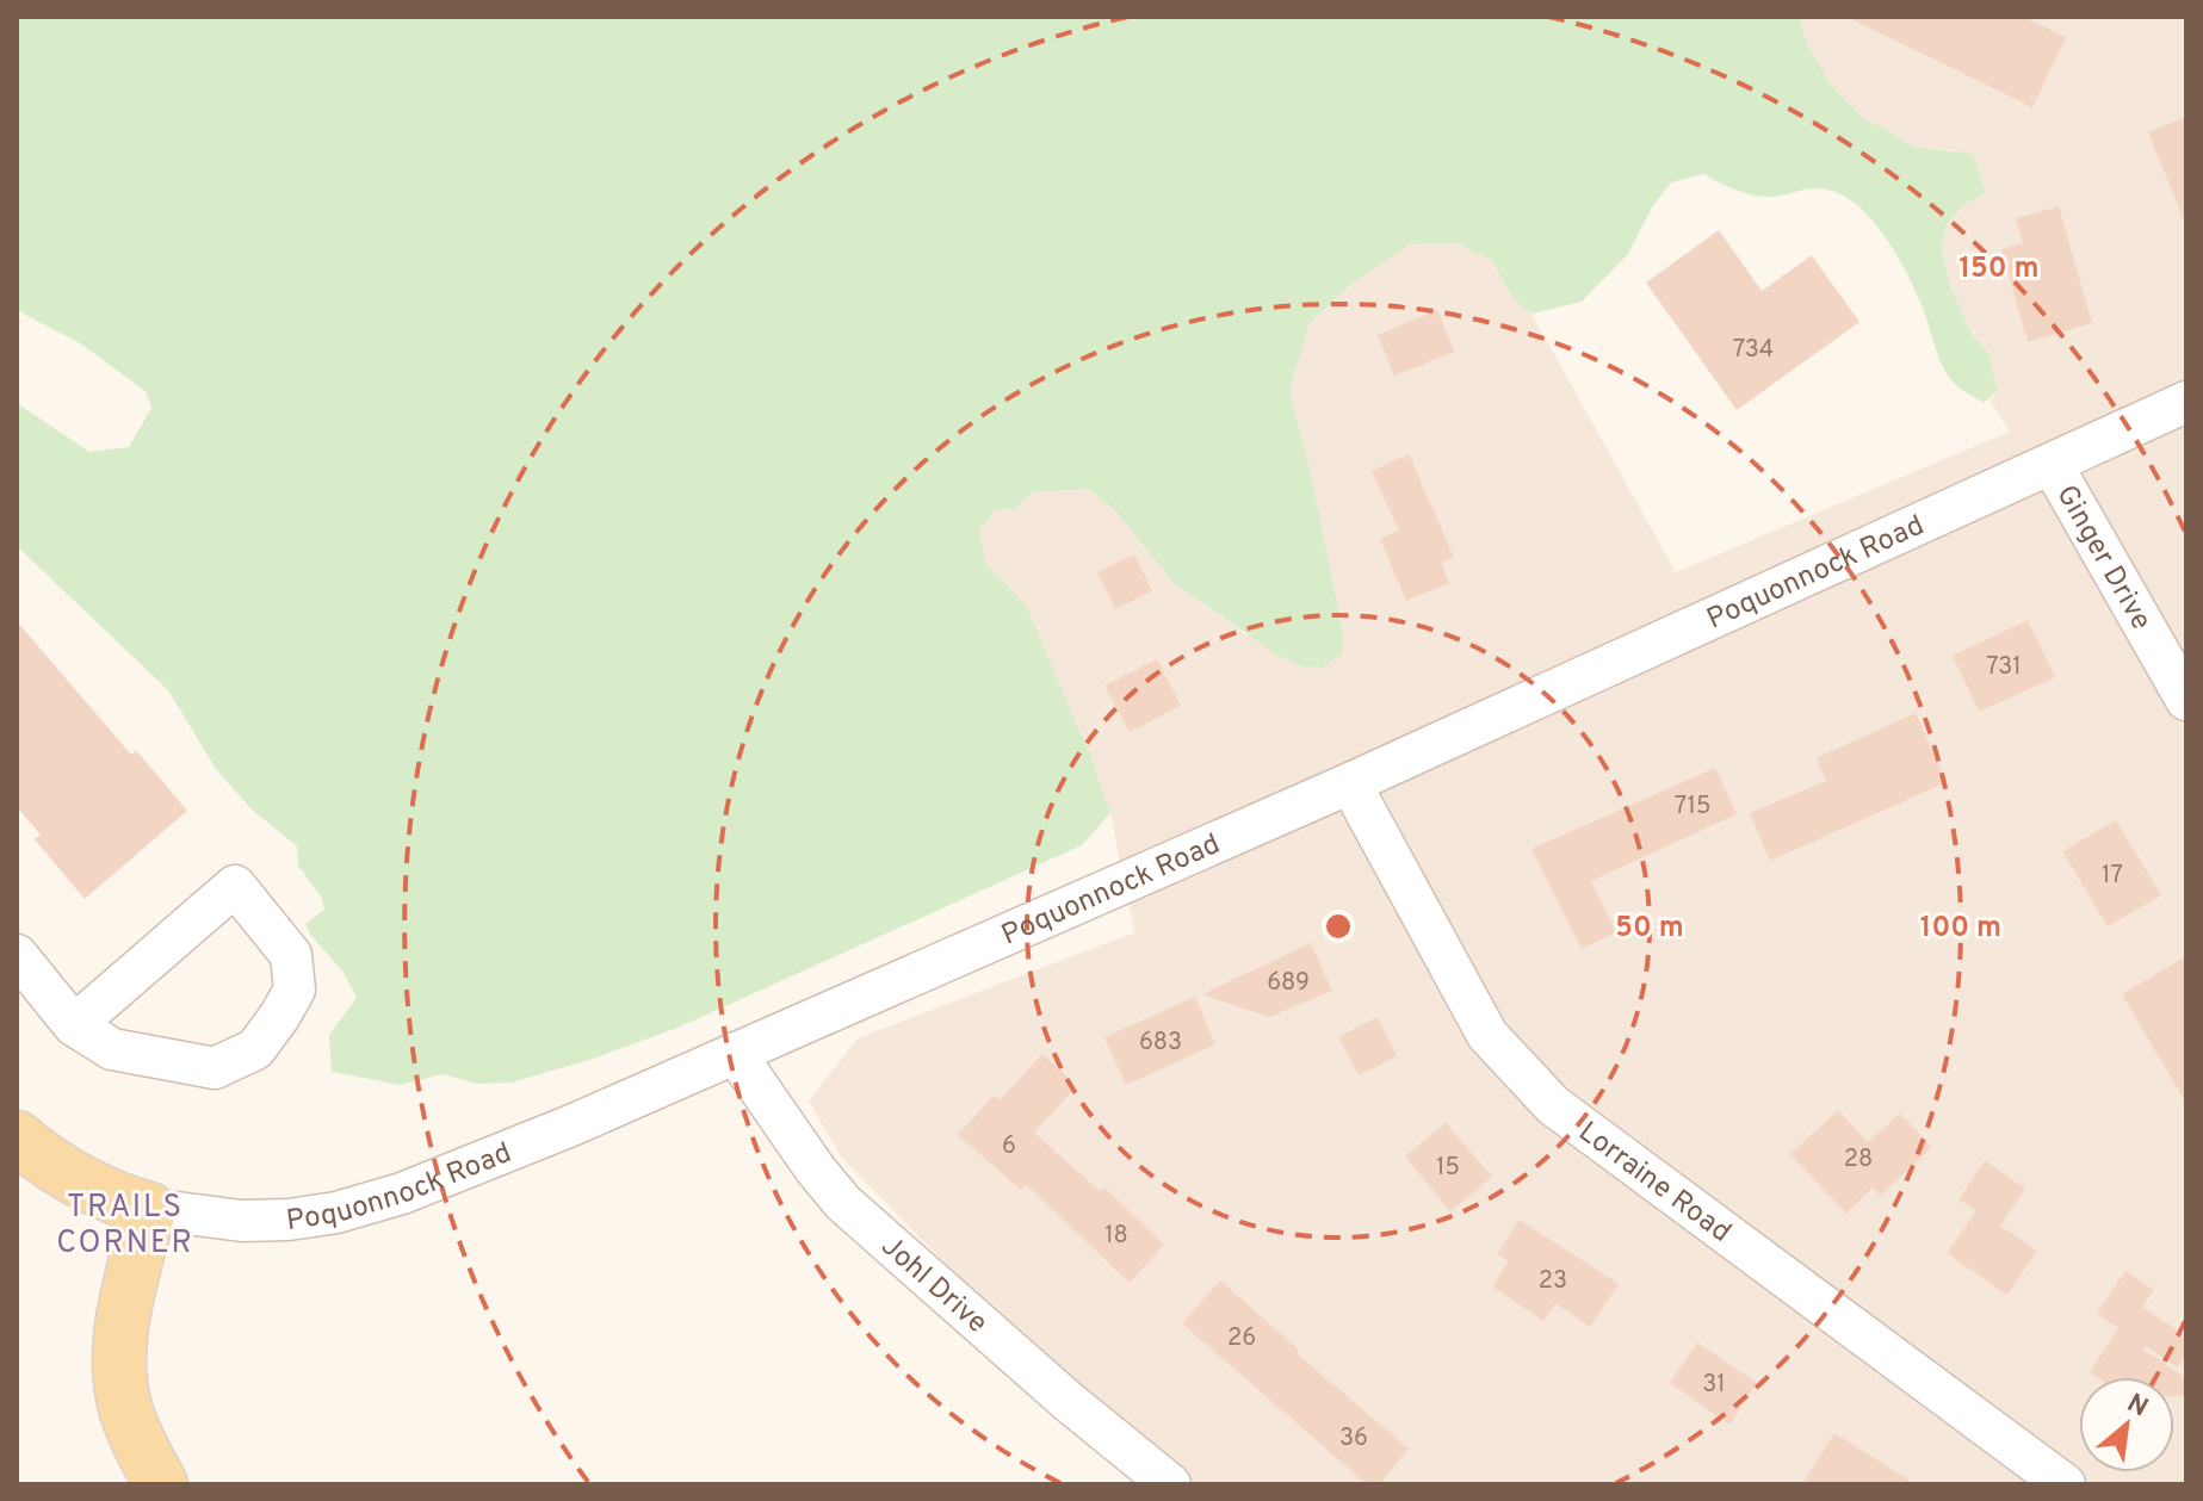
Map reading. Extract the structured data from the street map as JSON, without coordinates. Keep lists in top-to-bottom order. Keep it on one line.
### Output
{"streets":{"main road":["Poquonnock Road"],"street":["Ginger Drive","Lorraine Road","Johl Drive"]},"crossings":[["Ginger Drive","Poquonnock Road"],["Poquonnock Road","Lorraine Road"],["Poquonnock Road","Johl Drive"]],"districts":["TRAILS CORNER"],"house_numbers":["734","731","715","17","689","683","6","28","15","18","23","26","31","36"],"north":"top right","rings":["150 m","50 m","100 m"]}
